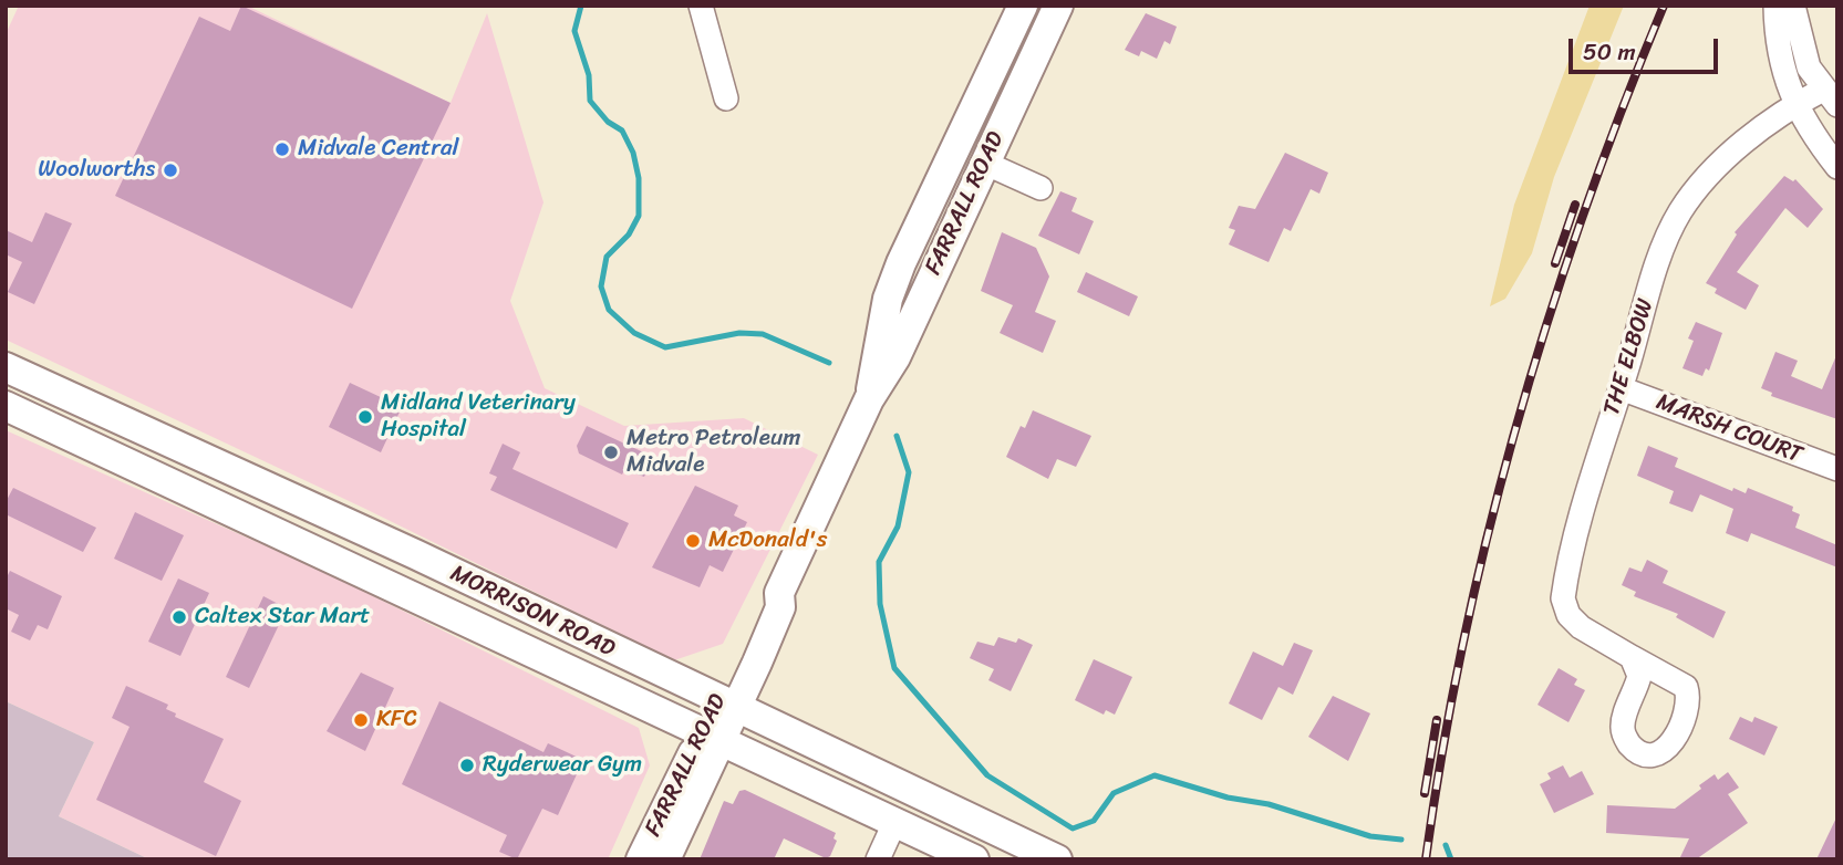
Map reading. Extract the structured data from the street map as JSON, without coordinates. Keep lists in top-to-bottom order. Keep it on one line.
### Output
{"streets":{"main road":["FARRALL ROAD","MORRISON ROAD"],"street":["THE ELBOW","MARSH COURT"]},"crossings":[["FARRALL ROAD","MORRISON ROAD"],["THE ELBOW","MARSH COURT"]],"places":["Midvale Central","Woolworths","Midland Veterinary Hospital","Metro Petroleum Midvale","McDonald's","Caltex Star Mart","KFC","Ryderwear Gym"],"scale_bar":"50 m"}
